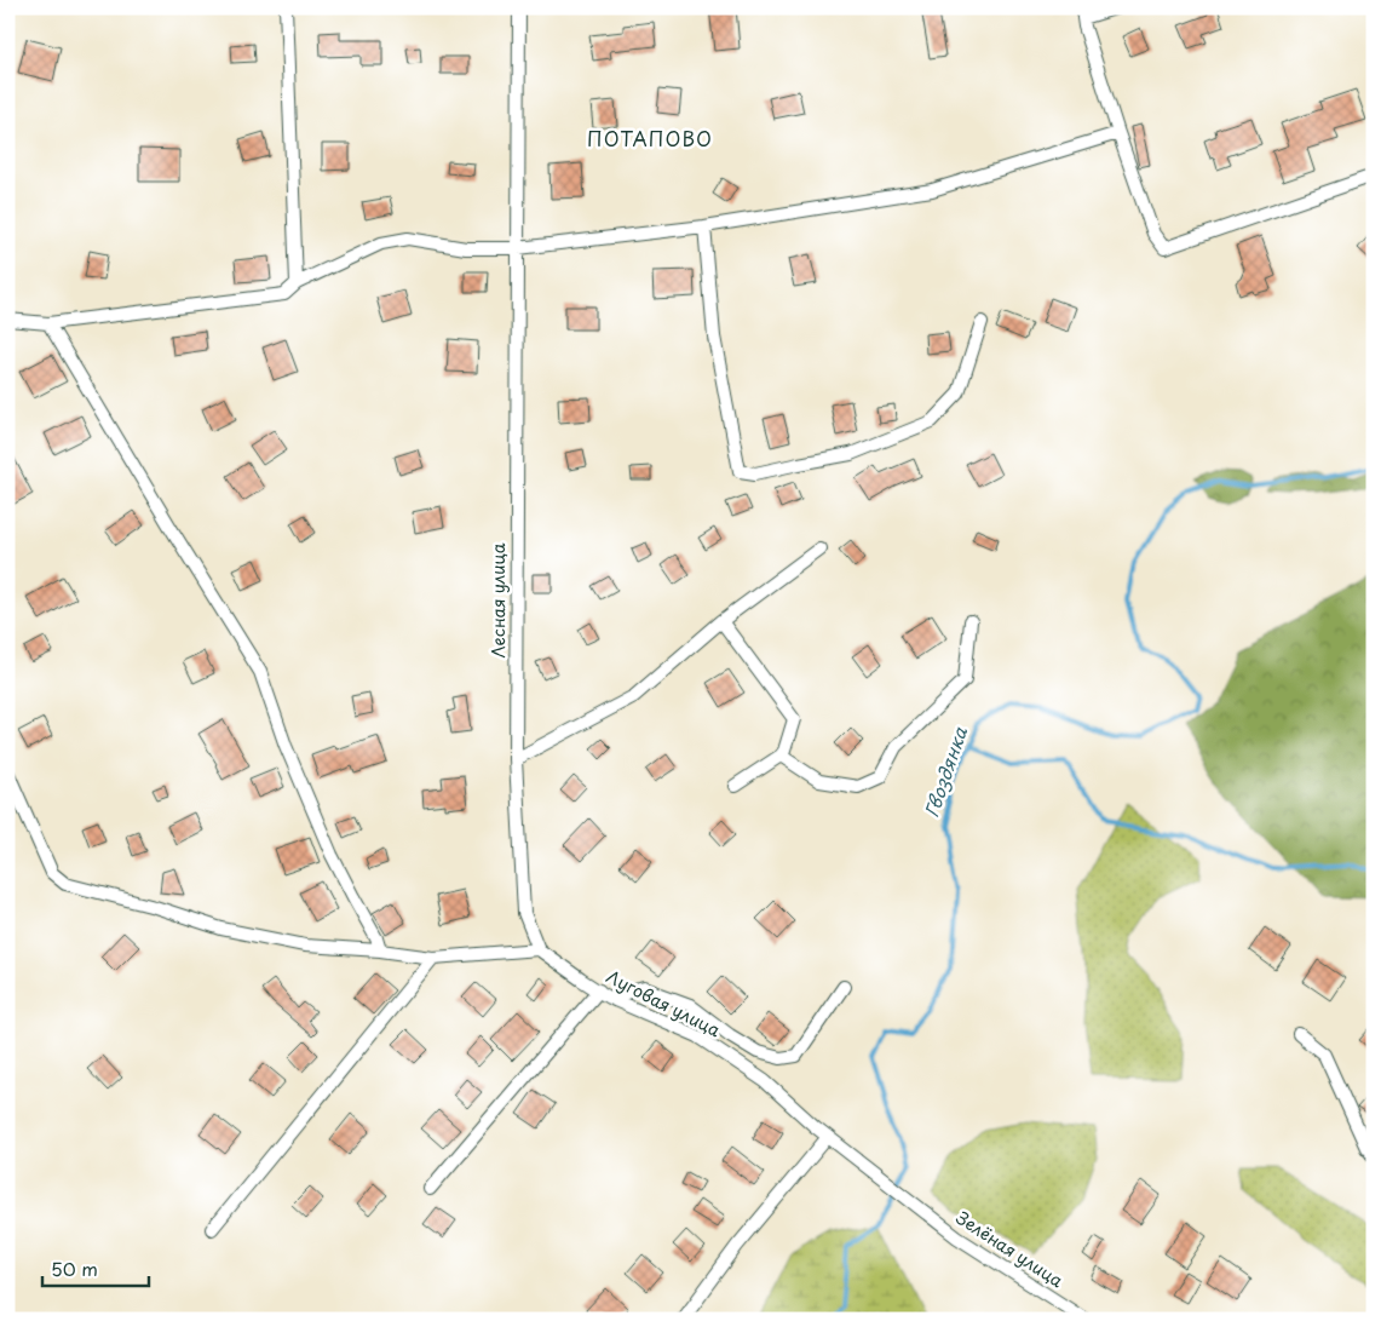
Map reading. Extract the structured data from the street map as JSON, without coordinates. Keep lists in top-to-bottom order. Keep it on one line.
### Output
{"streets":{"street":["Лесная улица","Луговая улица","Зелёная улица"]},"crossings":[["Лесная улица","Луговая улица"],["Луговая улица","Зелёная улица"]],"districts":["ПОТАПОВО"],"water":["Гвоздянка"],"scale_bar":"50 m"}
